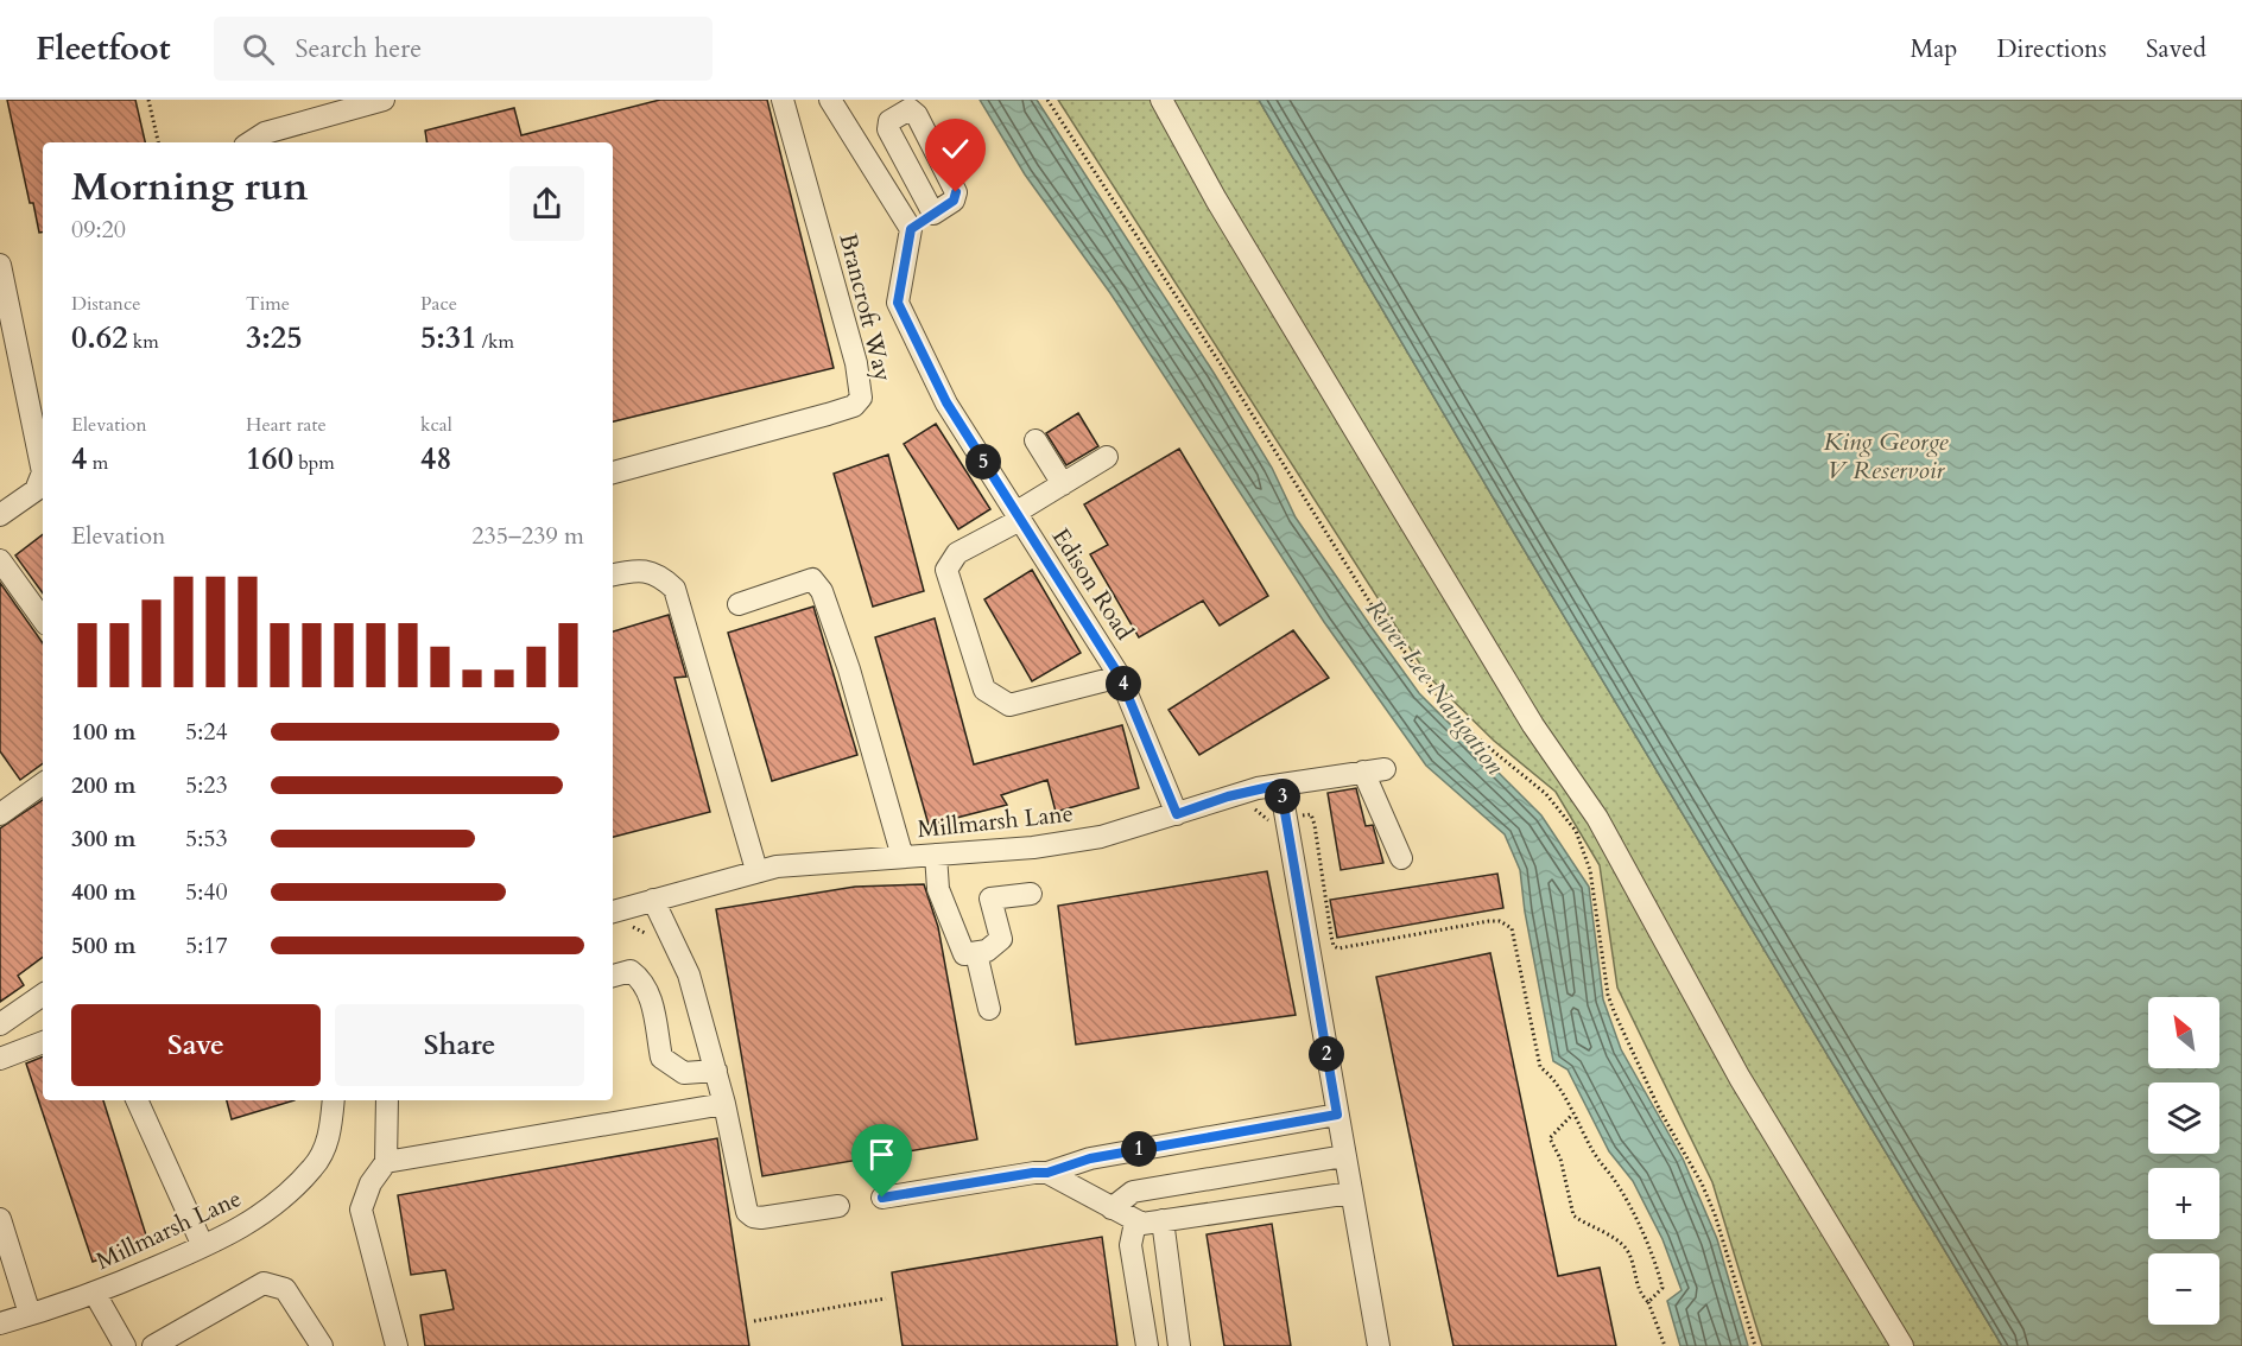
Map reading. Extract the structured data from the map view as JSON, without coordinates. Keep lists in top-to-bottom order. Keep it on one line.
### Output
{"streets":{"street":["Brancroft Way","Edison Road","Millmarsh Lane"]},"crossings":[["Edison Road","Millmarsh Lane"]],"water":["King George V Reservoir","River Lee Navigation"],"north":"top left","page":{"header":"Fleetfoot","search":"Search here","nav":["Map","Directions","Saved"],"heading":["Morning run","09:20"],"stats":[["Distance","0.62 km"],["Time","3:25"],["Pace","5:31 /km"],["Elevation","4 m"],["Heart rate","160 bpm"],["kcal","48"]],"pins":["5","4","3","2","1"],"chart":["Elevation","235–239 m"],"list":[{"name":"100 m","note":"5:24"},{"name":"200 m","note":"5:23"},{"name":"300 m","note":"5:53"},{"name":"400 m","note":"5:40"},{"name":"500 m","note":"5:17"}],"buttons":["Save","Share"],"map_buttons":["+","−"]}}
